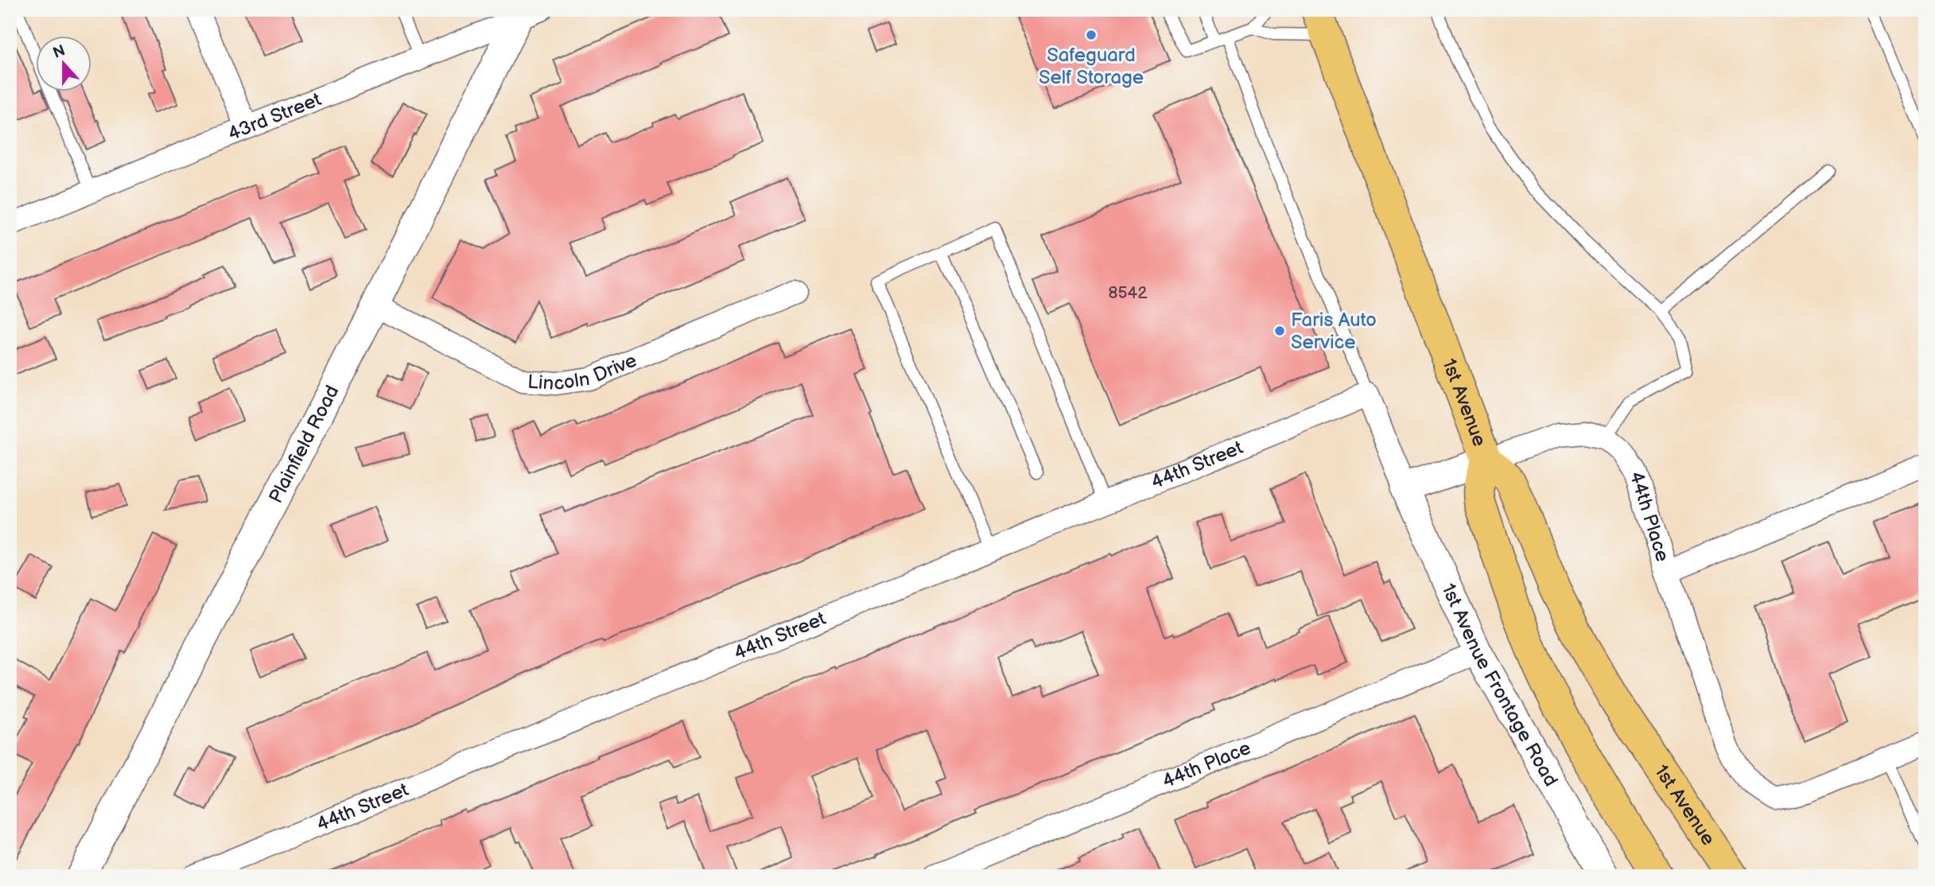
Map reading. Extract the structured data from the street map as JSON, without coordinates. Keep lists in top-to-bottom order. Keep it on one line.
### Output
{"streets":{"main road":["1st Avenue"],"street":["43rd Street","Lincoln Drive","Plainfield Road","44th Street","44th Place","1st Avenue Frontage Road"]},"crossings":[["43rd Street","Plainfield Road"],["Lincoln Drive","Plainfield Road"],["44th Place","1st Avenue Frontage Road"]],"places":["Safeguard Self Storage","Faris Auto Service"],"house_numbers":["8542"],"north":"top"}
